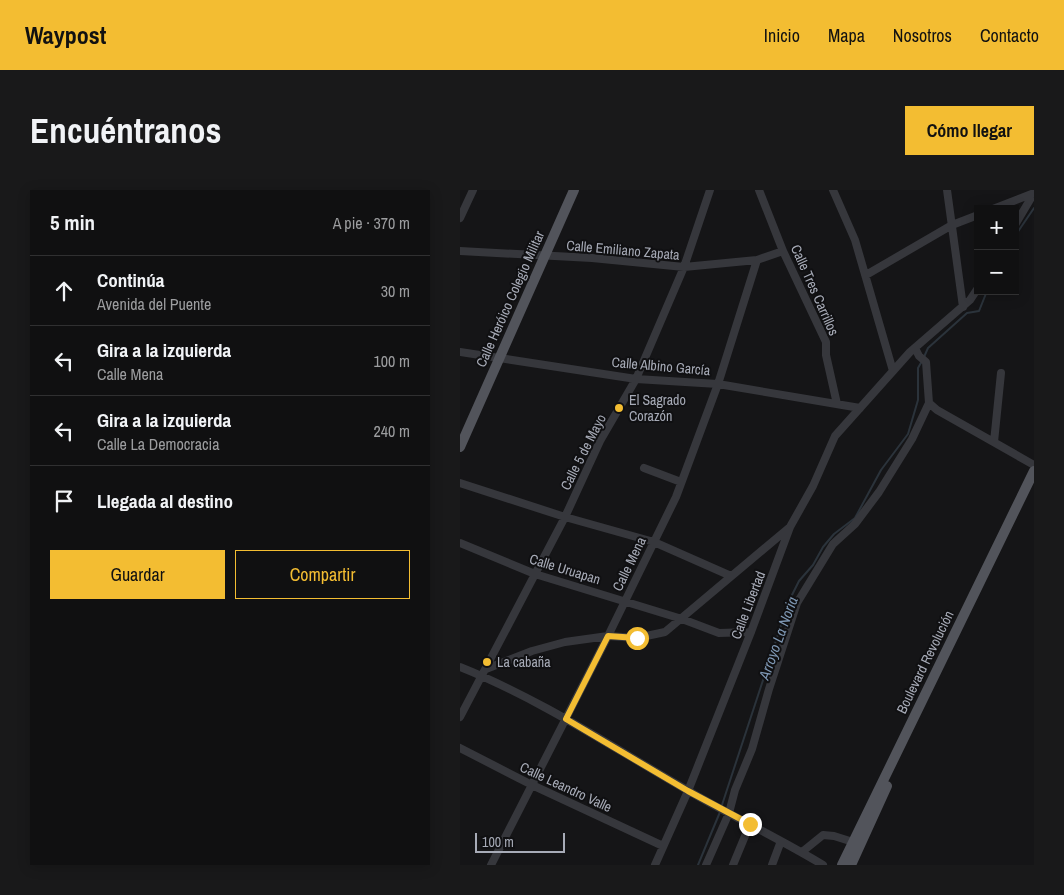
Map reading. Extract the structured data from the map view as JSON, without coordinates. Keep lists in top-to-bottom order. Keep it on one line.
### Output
{"streets":{"main road":["Calle Heróico Colegio Militar","Boulevard Revolución"],"street":["Calle Emiliano Zapata","Calle Tres Carrillos","Calle Albino García","Calle 5 de Mayo","Calle Mena","Calle Uruapan","Calle Libertad","Calle Leandro Valle"]},"crossings":[["Calle Emiliano Zapata","Calle Tres Carrillos"],["Calle Emiliano Zapata","Calle Heróico Colegio Militar"],["Calle Emiliano Zapata","Calle 5 de Mayo"],["Calle Emiliano Zapata","Calle Mena"],["Calle Tres Carrillos","Calle Albino García"],["Calle Heróico Colegio Militar","Calle Albino García"],["Calle Albino García","Calle 5 de Mayo"],["Calle Albino García","Calle Mena"],["Calle Albino García","Calle Libertad"],["Calle 5 de Mayo","Calle Uruapan"],["Calle Mena","Calle Uruapan"],["Calle Mena","Calle Leandro Valle"],["Calle Uruapan","Calle Libertad"],["Calle Libertad","Calle Leandro Valle"]],"water":["Arroyo La Noria"],"places":["El Sagrado Corazón","La cabaña"],"scale_bar":"100 m","page":{"header":"Waypost","nav":["Inicio","Mapa","Nosotros","Contacto"],"buttons":["Cómo llegar",["Guardar","Compartir"]],"title":"Encuéntranos","heading":["5 min","A pie · 370 m"],"map_buttons":["+","−"],"list":[["Continúa","Avenida del Puente","30 m"],["Gira a la izquierda","Calle Mena","100 m"],["Gira a la izquierda","Calle La Democracia","240 m"],"Llegada al destino"],"scale":"100 m"}}
